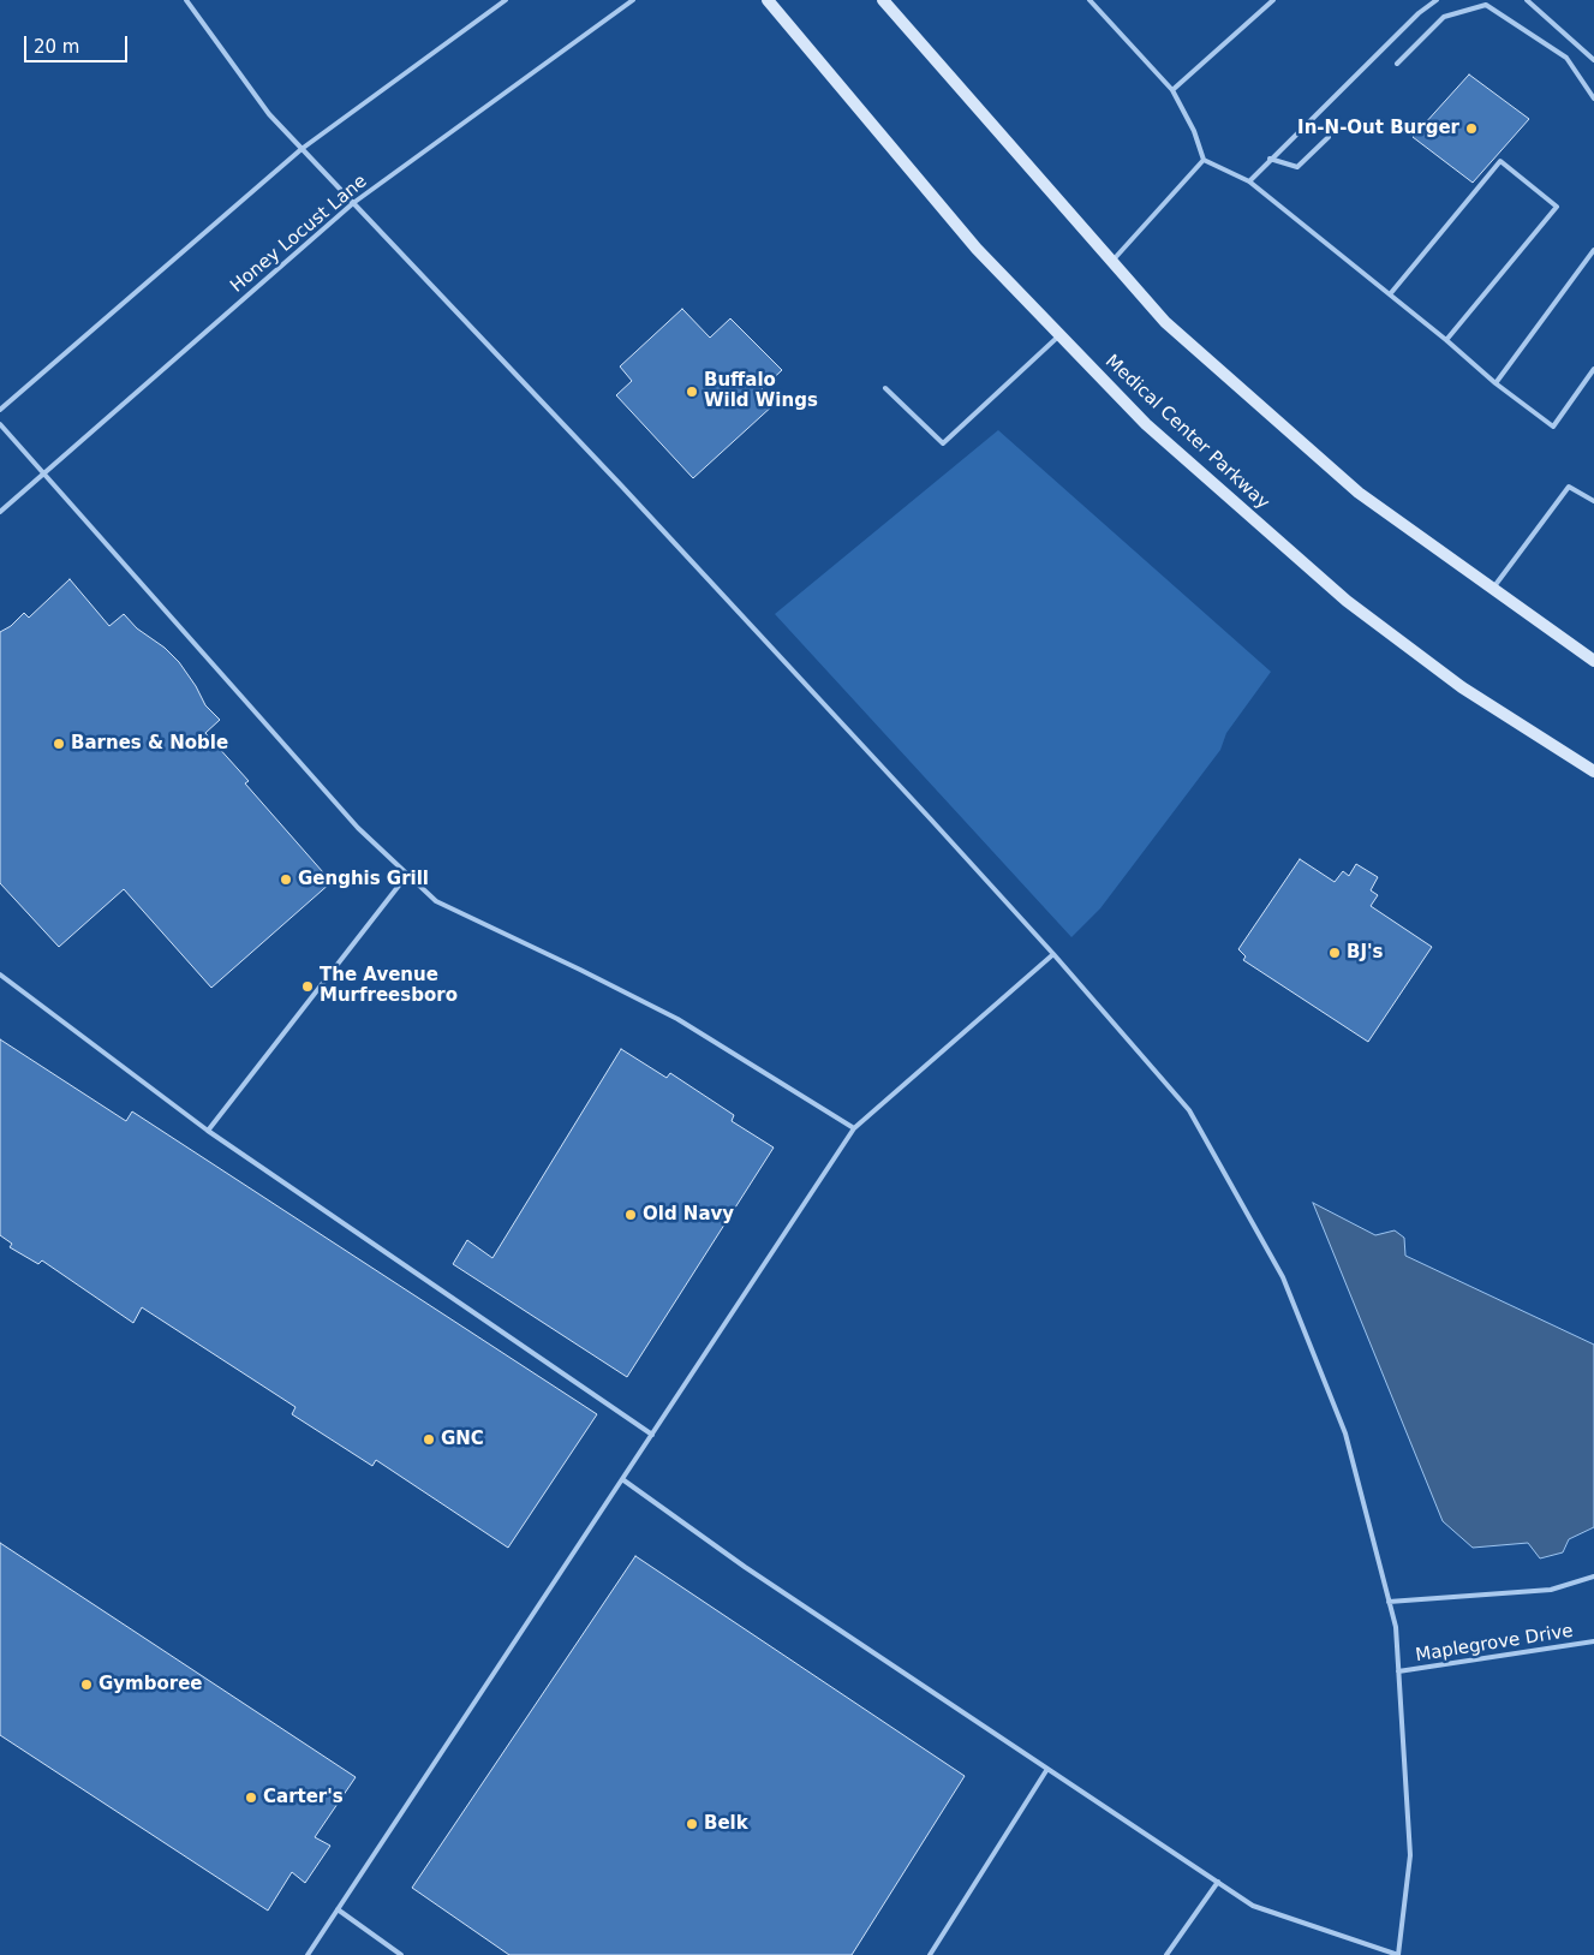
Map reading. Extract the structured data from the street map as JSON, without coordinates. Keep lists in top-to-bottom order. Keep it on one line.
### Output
{"streets":{"main road":["Medical Center Parkway"],"lane":["Honey Locust Lane","Maplegrove Drive"]},"places":["In-N-Out Burger","Buffalo Wild Wings","Barnes & Noble","Genghis Grill","BJ's","The Avenue Murfreesboro","Old Navy","GNC","Gymboree","Carter's","Belk"],"scale_bar":"20 m"}
